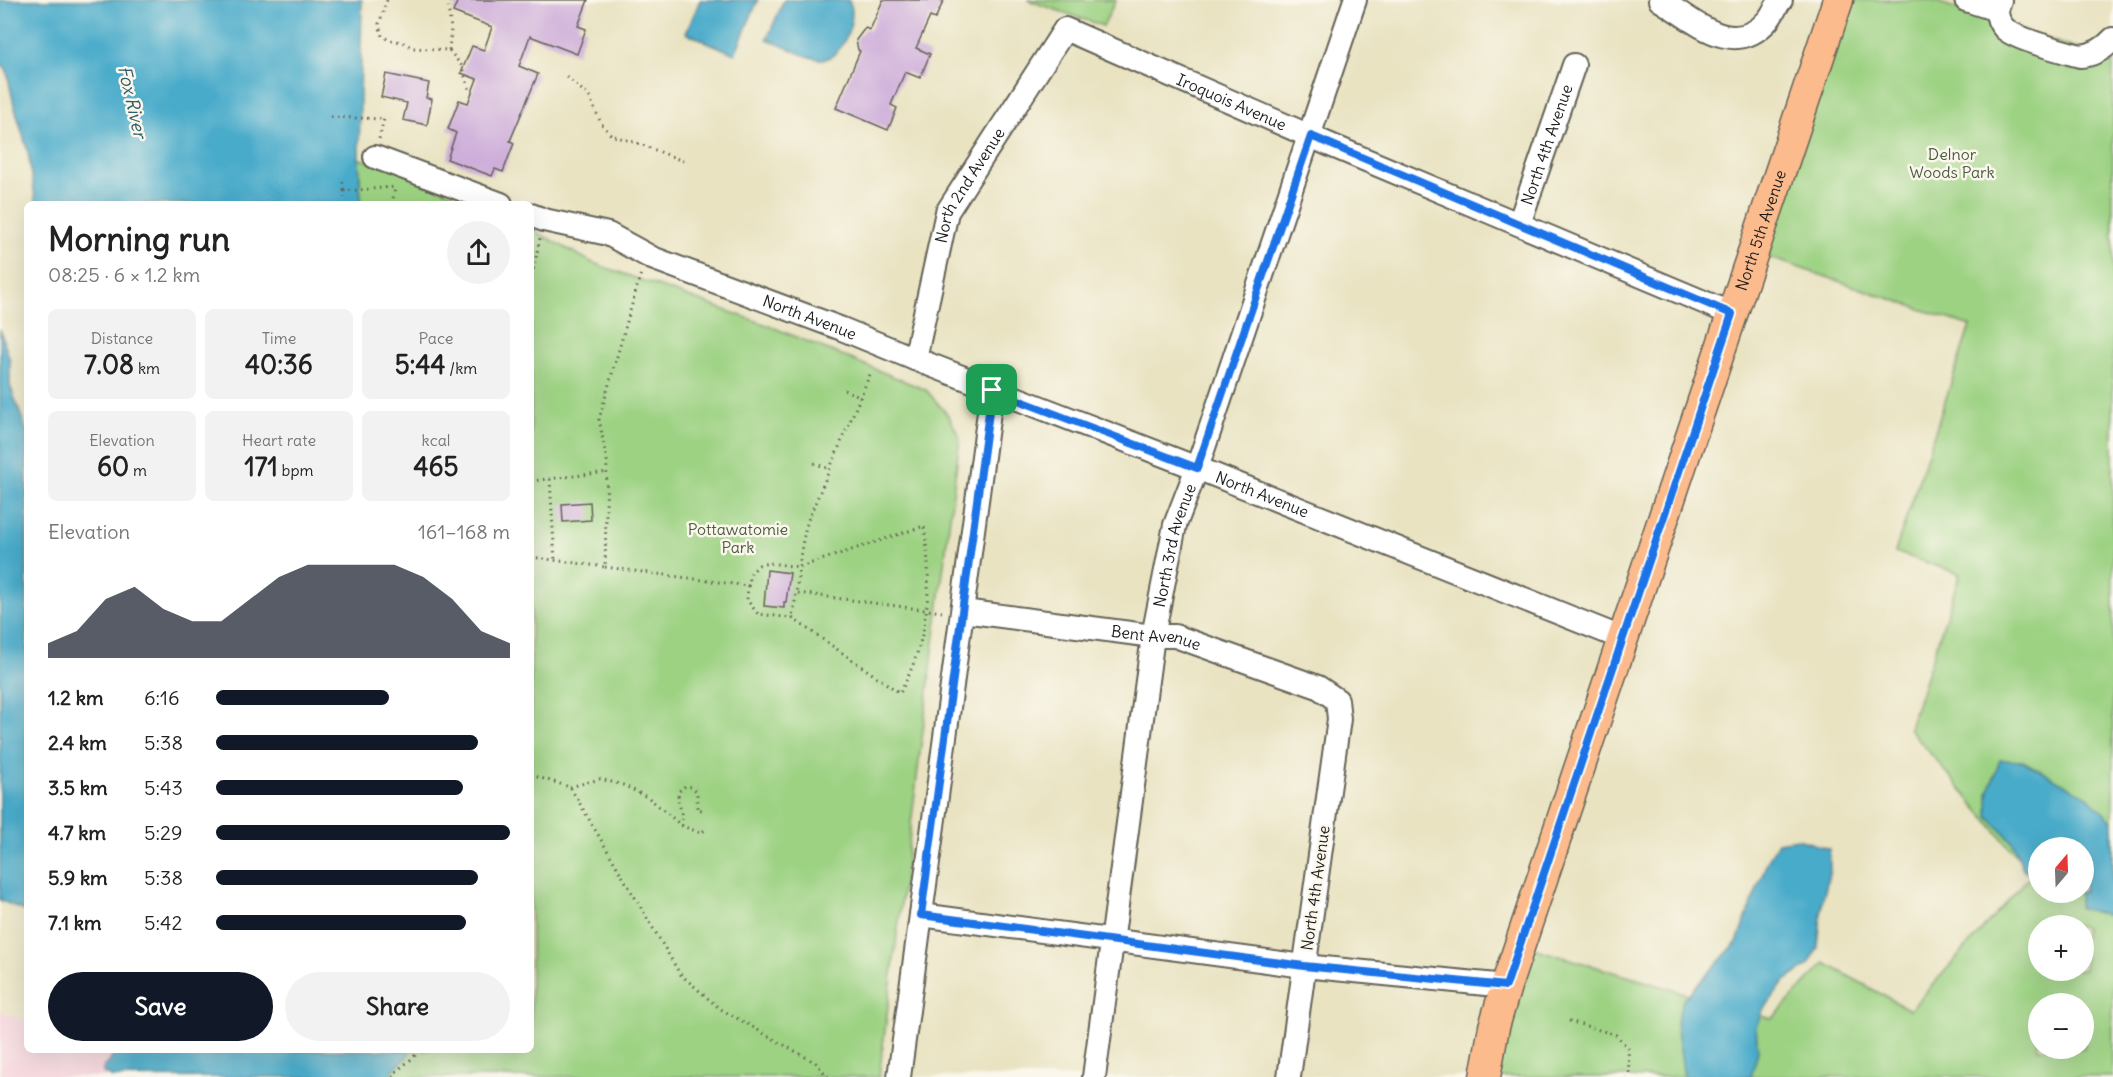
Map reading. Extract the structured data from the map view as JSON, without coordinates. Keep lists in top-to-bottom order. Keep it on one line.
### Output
{"streets":{"main road":["North 5th Avenue"],"street":["Iroquois Avenue","North 4th Avenue","North 2nd Avenue","North Avenue","North 3rd Avenue","Bent Avenue"]},"crossings":[["Iroquois Avenue","North 4th Avenue"],["Iroquois Avenue","North 2nd Avenue"],["Iroquois Avenue","North 5th Avenue"],["Iroquois Avenue","North 3rd Avenue"],["North 4th Avenue","Bent Avenue"],["North 2nd Avenue","North Avenue"],["North 5th Avenue","North Avenue"],["North Avenue","North 3rd Avenue"],["North 3rd Avenue","Bent Avenue"]],"water":["Fox River"],"parks":["Delnor Woods Park","Pottawatomie Park"],"north":"top","page":{"heading":["Morning run","08:25 · 6 × 1.2 km"],"stats":[["Distance","7.08 km"],["Time","40:36"],["Pace","5:44 /km"],["Elevation","60 m"],["Heart rate","171 bpm"],["kcal","465"]],"chart":["Elevation","161–168 m"],"list":[{"name":"1.2 km","note":"6:16"},{"name":"2.4 km","note":"5:38"},{"name":"3.5 km","note":"5:43"},{"name":"4.7 km","note":"5:29"},{"name":"5.9 km","note":"5:38"},{"name":"7.1 km","note":"5:42"}],"map_buttons":["+","−"],"buttons":["Save","Share"]}}
